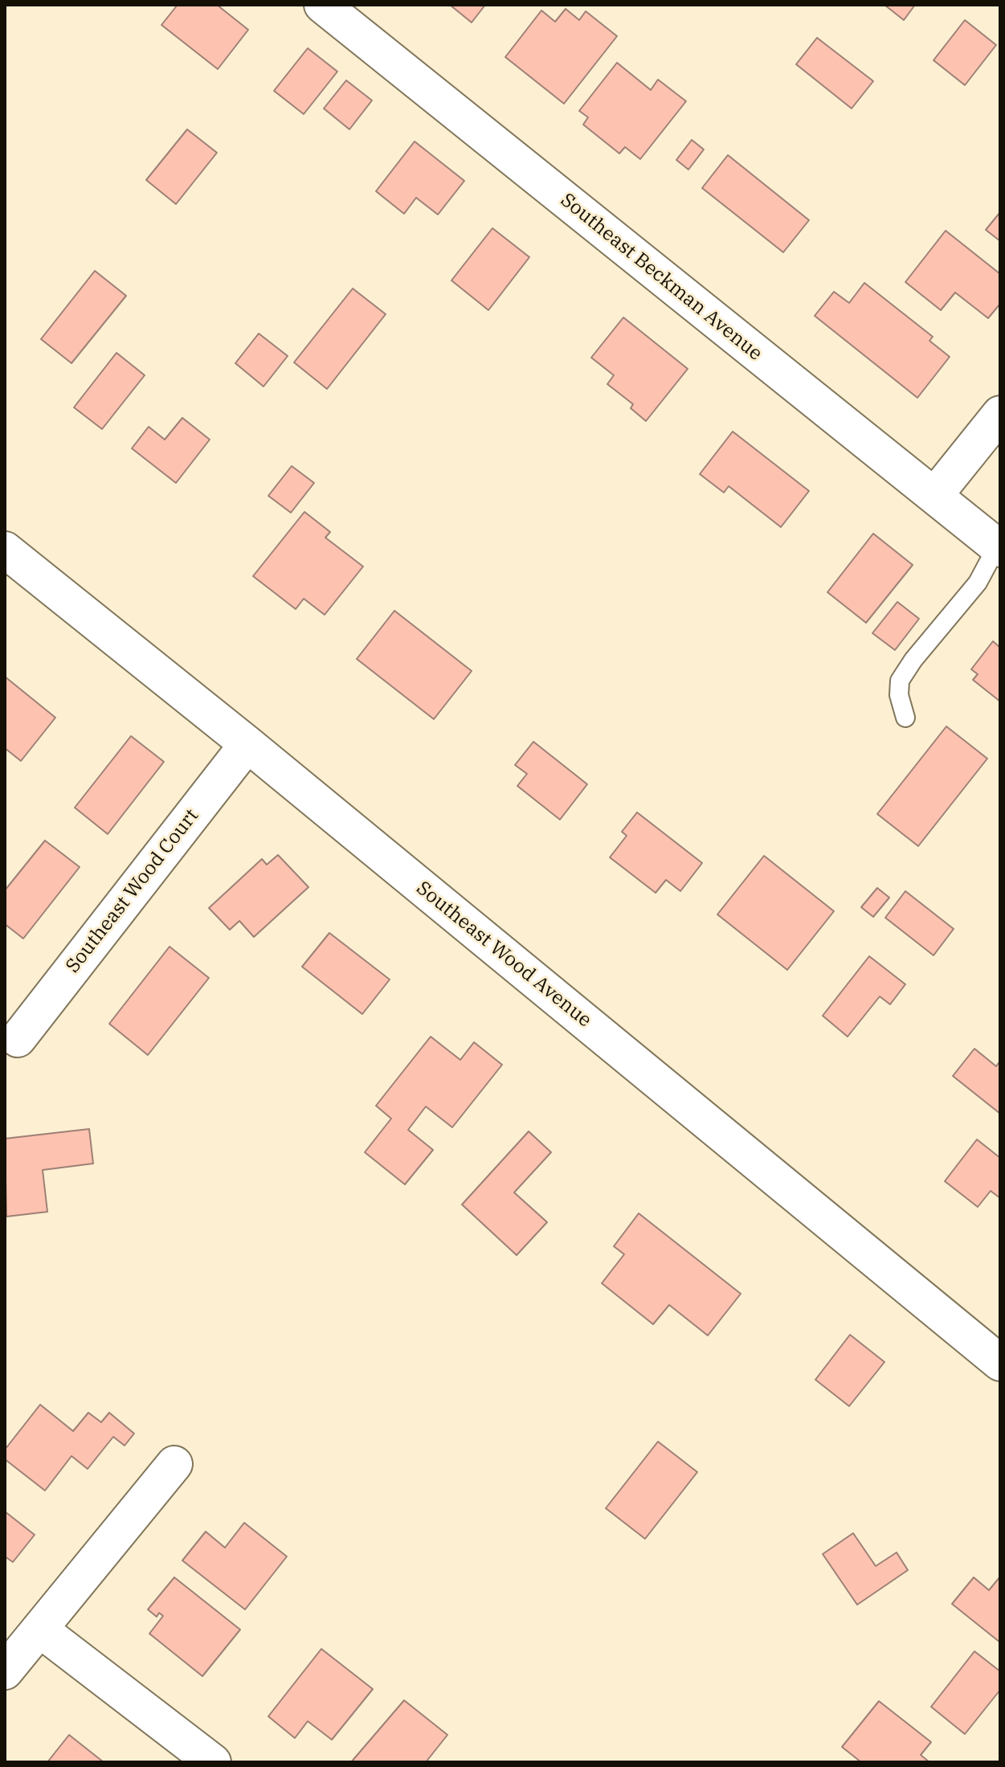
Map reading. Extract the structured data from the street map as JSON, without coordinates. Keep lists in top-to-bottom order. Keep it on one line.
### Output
{"streets":{"street":["Southeast Beckman Avenue","Southeast Wood Court","Southeast Wood Avenue"]},"crossings":[["Southeast Wood Court","Southeast Wood Avenue"]]}
